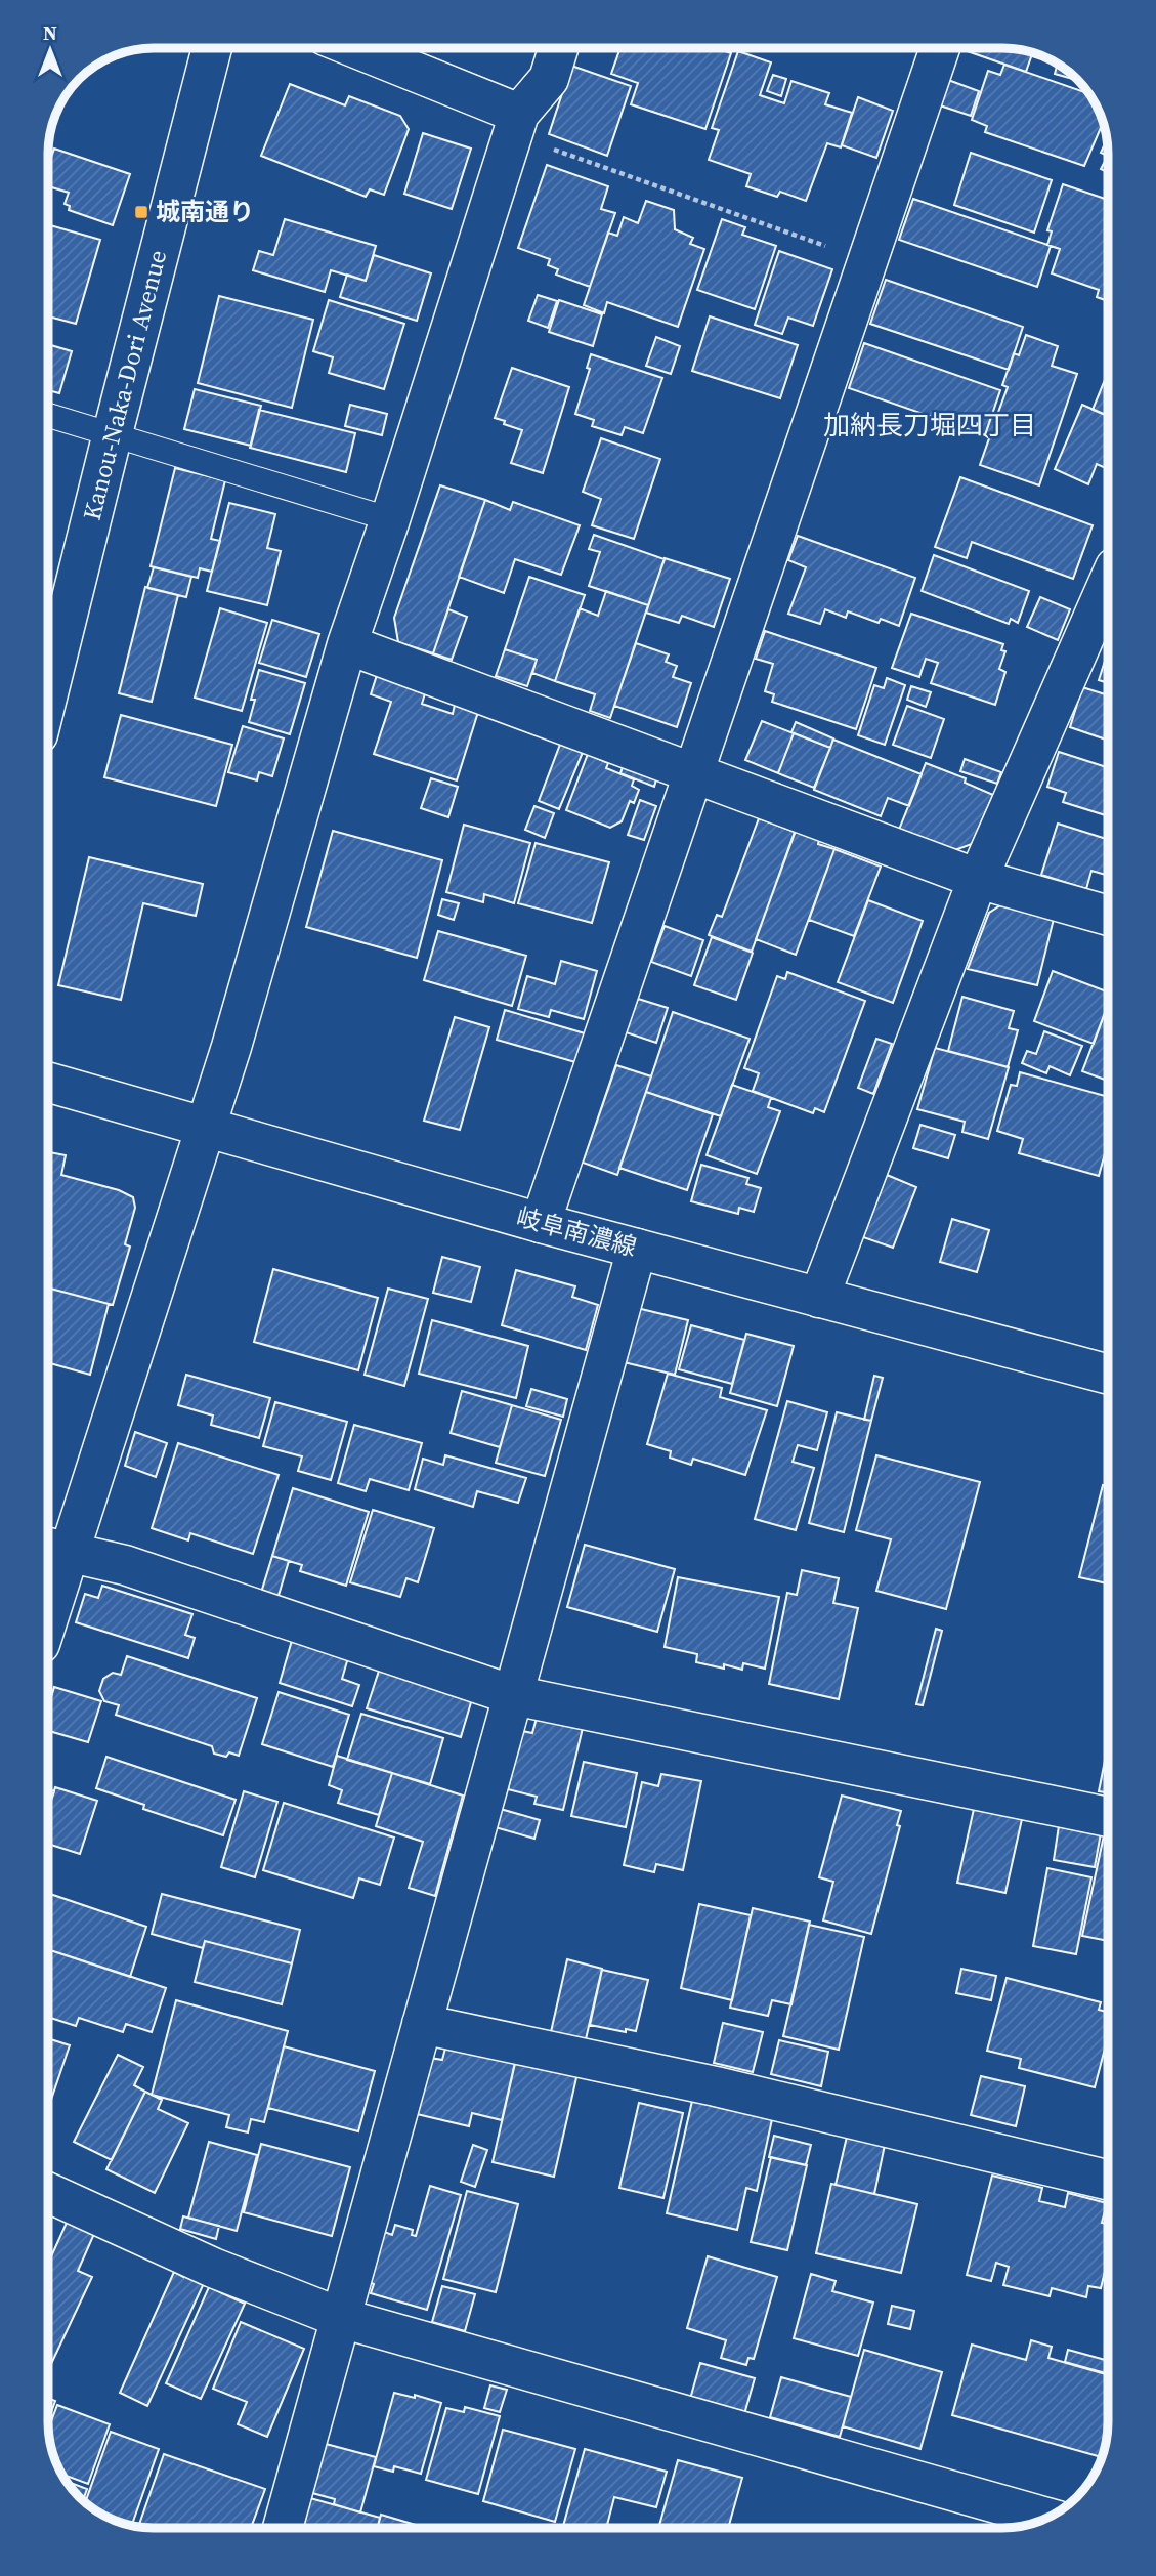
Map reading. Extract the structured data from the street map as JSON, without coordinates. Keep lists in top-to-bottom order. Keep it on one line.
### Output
{"streets":{"main road":["Kanou-Naka-Dori Avenue","岐阜南濃線"]},"districts":["加納長刀堀四丁目"],"places":{"transit":["城南通り"]},"north":"top"}
